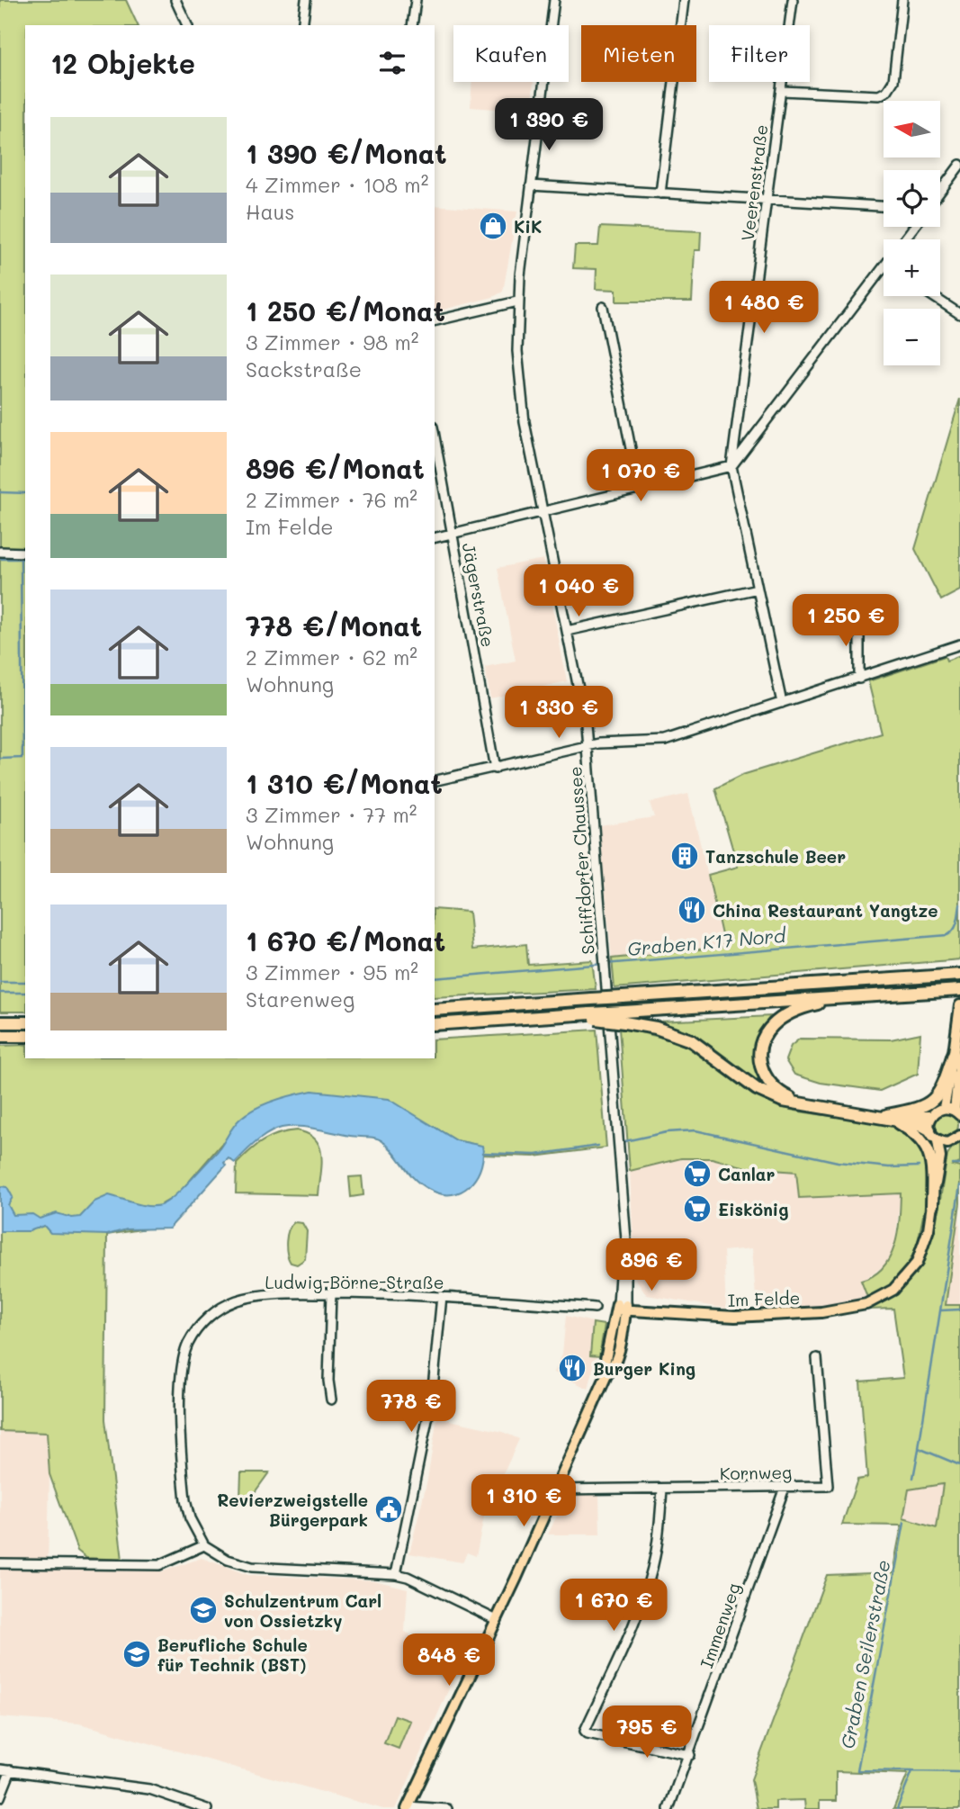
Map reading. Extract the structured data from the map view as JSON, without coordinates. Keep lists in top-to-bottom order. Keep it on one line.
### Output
{"streets":{"main road":["Schiffdorfer Chaussee","Im Felde"],"street":["Veerenstraße","Jägerstraße","Ludwig-Börne-Straße","Kornweg","Immenweg"]},"crossings":[["Schiffdorfer Chaussee","Im Felde"],["Schiffdorfer Chaussee","Kornweg"],["Kornweg","Immenweg"]],"water":["Graben K17 Nord","Graben Seilerstraße"],"places":{"shop":["KiK"],"building":["Tanzschule Beer"],"restaurant":["China Restaurant Yangtze","Burger King"],"supermarket":["Canlar","Eiskönig"],"public building":["Revierzweigstelle Bürgerpark"],"school or university":["Schulzentrum Carl von Ossietzky","Berufliche Schule für Technik (BST)"]},"north":"left","page":{"chip":["Kaufen","Mieten","Filter"],"heading":"12 Objekte","price":["1 390 €","1 480 €","1 070 €","1 040 €","1 250 €","1 330 €","896 €","778 €","1 310 €","1 670 €","848 €","795 €"],"map_buttons":["+","−"],"list":[{"name":"1 390 €/Monat","note":"4 Zimmer · 108 m² · Haus"},{"name":"1 250 €/Monat","note":"3 Zimmer · 98 m² · Sackstraße"},{"name":"896 €/Monat","note":"2 Zimmer · 76 m² · Im Felde"},{"name":"778 €/Monat","note":"2 Zimmer · 62 m² · Wohnung"},{"name":"1 310 €/Monat","note":"3 Zimmer · 77 m² · Wohnung"},{"name":"1 670 €/Monat","note":"3 Zimmer · 95 m² · Starenweg"}]}}
